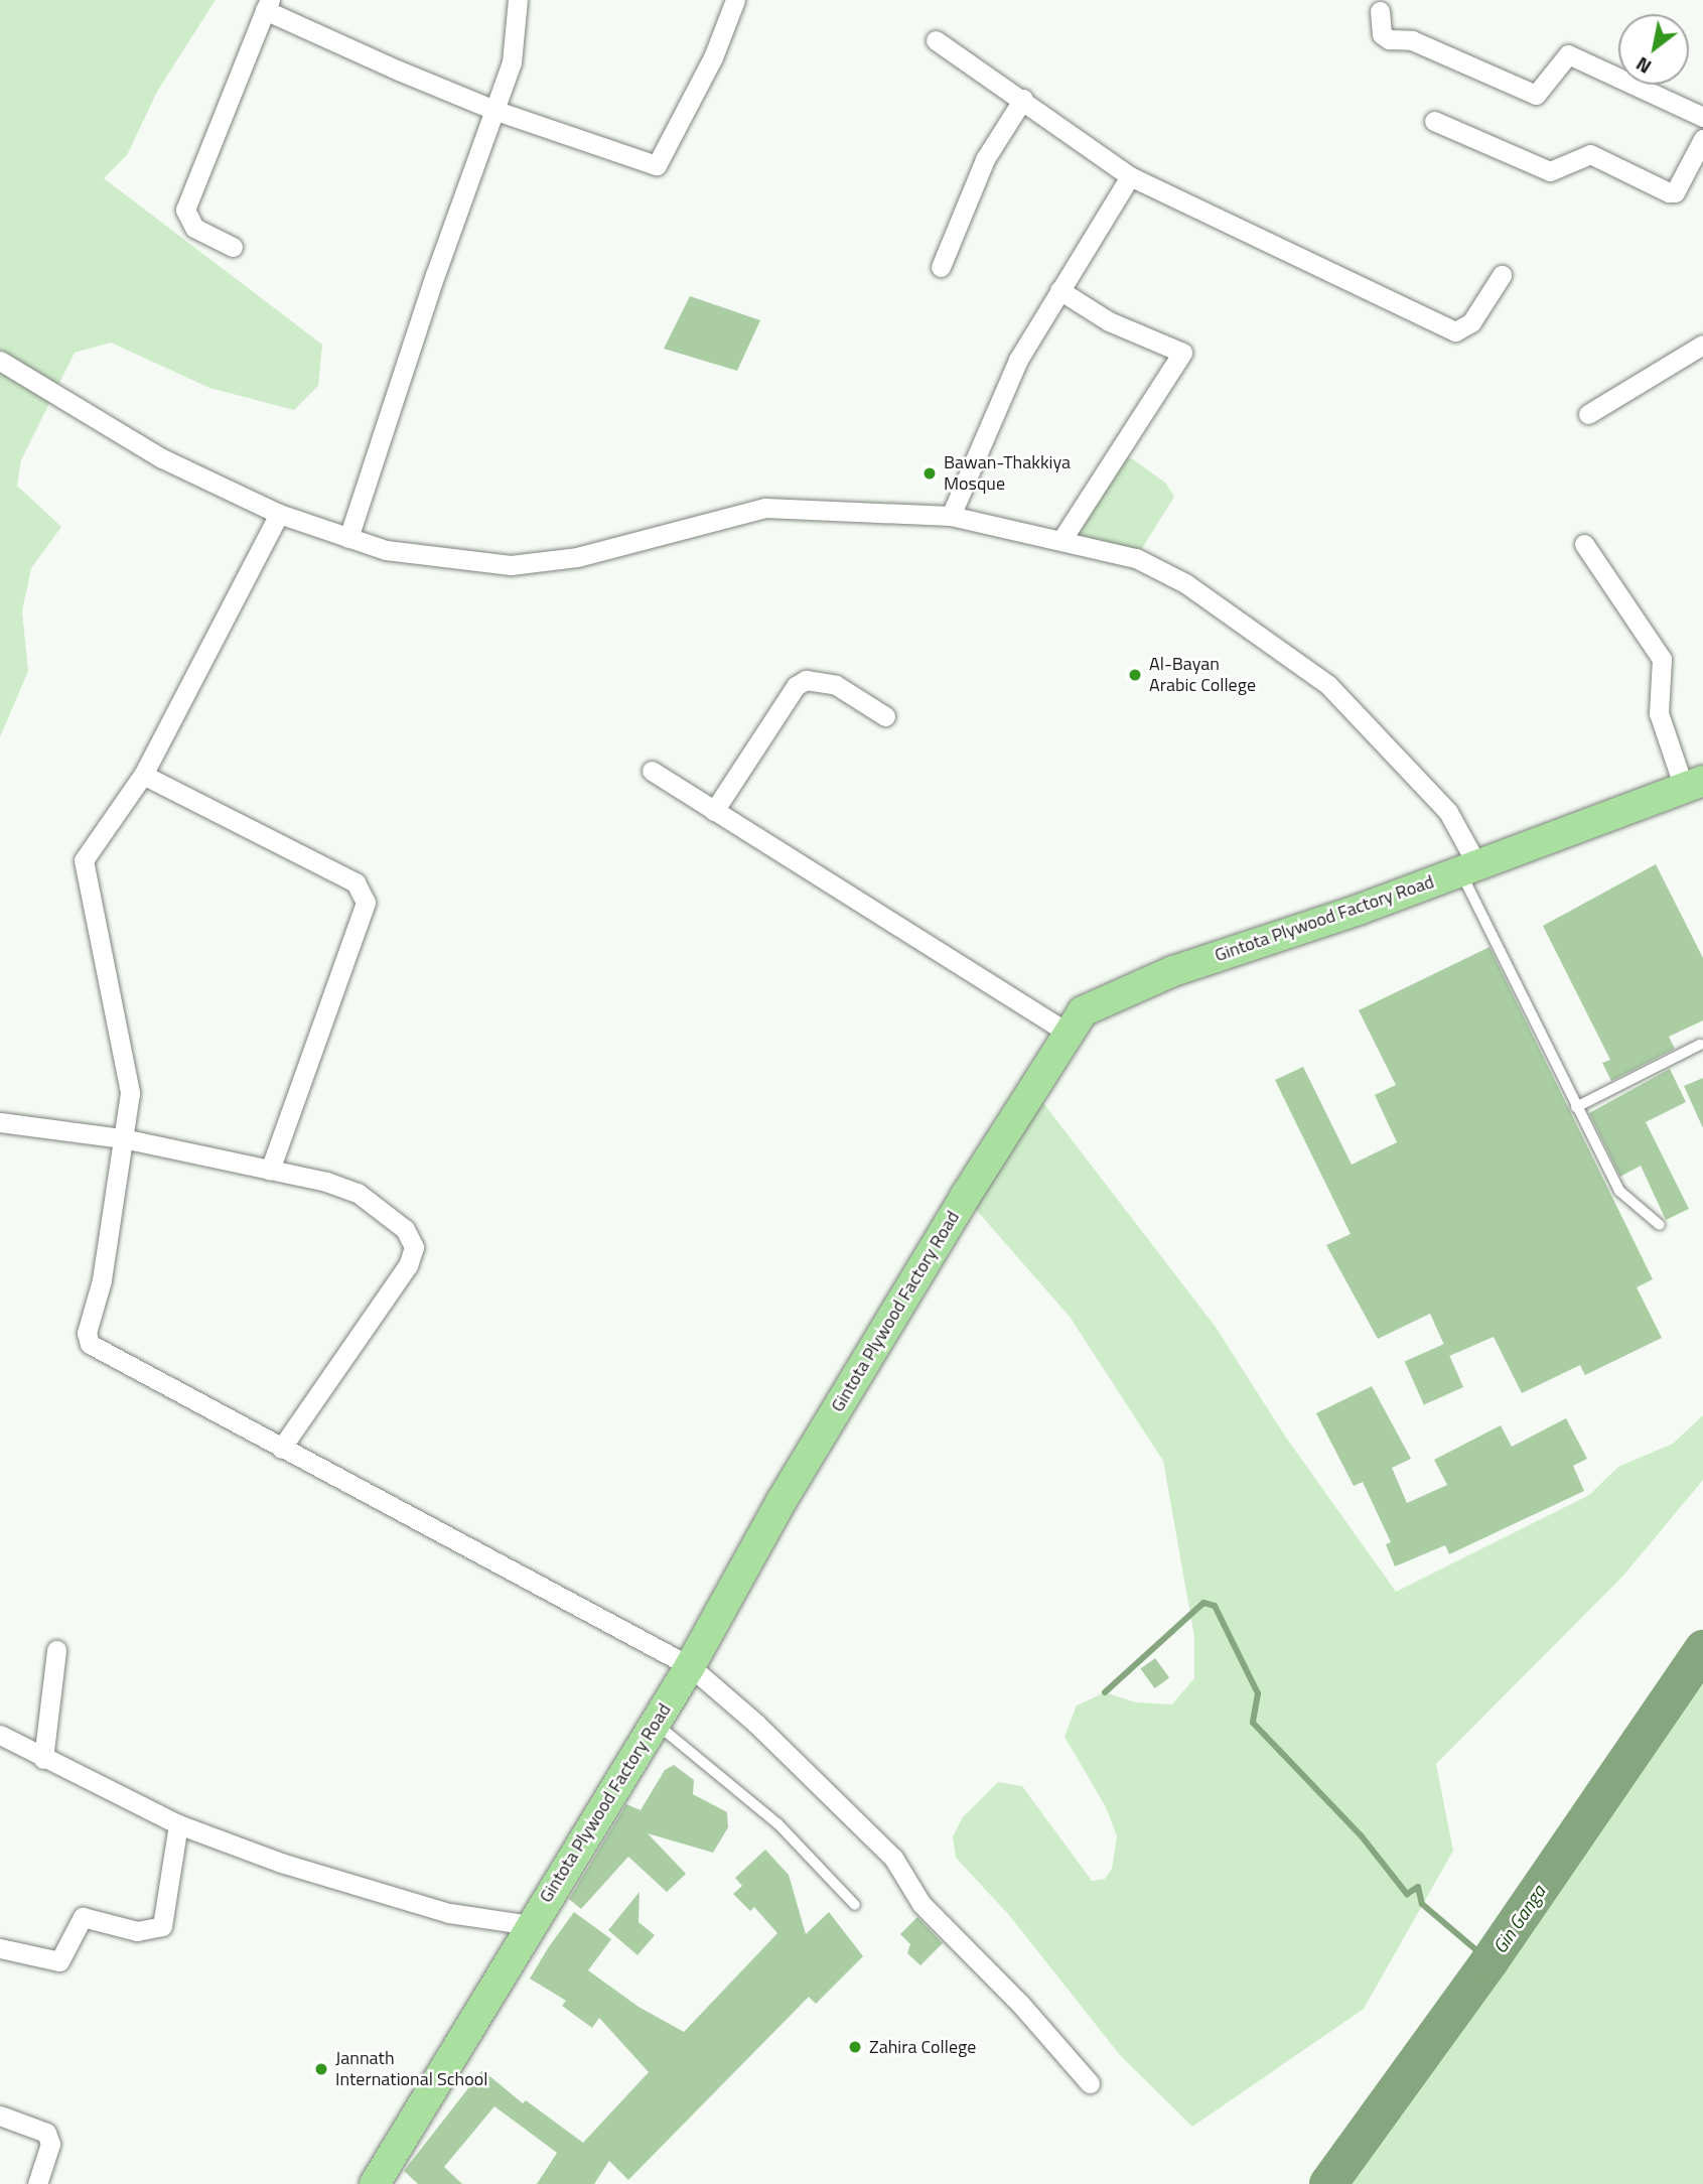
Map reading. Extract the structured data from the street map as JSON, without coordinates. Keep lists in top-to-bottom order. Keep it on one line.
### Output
{"streets":{"main road":["Gintota Plywood Factory Road"]},"water":["Gin Ganga"],"places":["Bawan-Thakkiya Mosque","Al-Bayan Arabic College","Zahira College","Jannath International School"],"north":"bottom left"}
